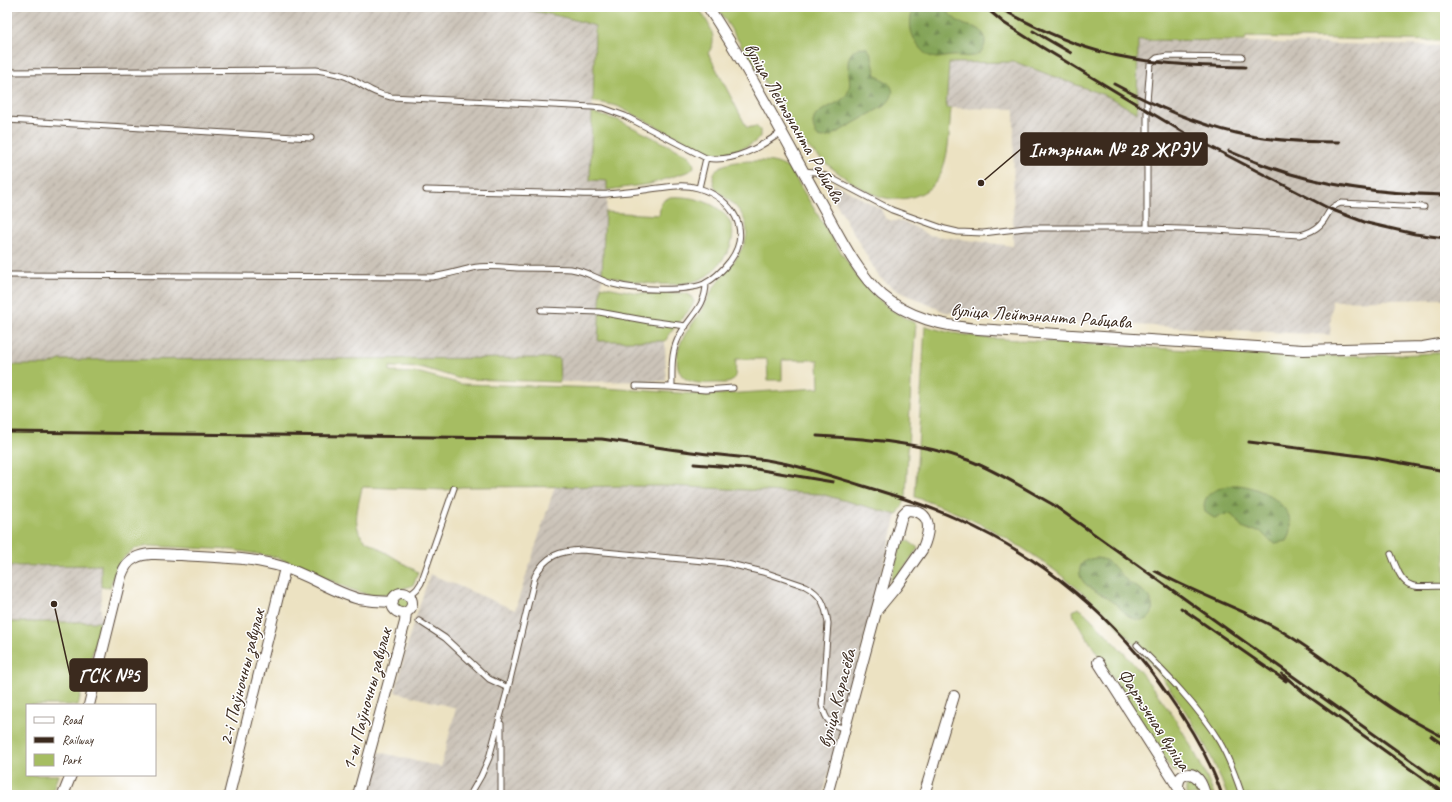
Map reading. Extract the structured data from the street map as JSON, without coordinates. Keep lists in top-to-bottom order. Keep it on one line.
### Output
{"streets":{"street":["вуліца Лейтэнанта Рабцава","2-і Паўночны завулак","вуліца Карасёва","1-ы Паўночны завулак","Фартэчная вуліца"]},"places":["Інтэрнат № 28 ЖРЭУ","ГСК №5"],"legend":["Road","Railway","Park"]}
